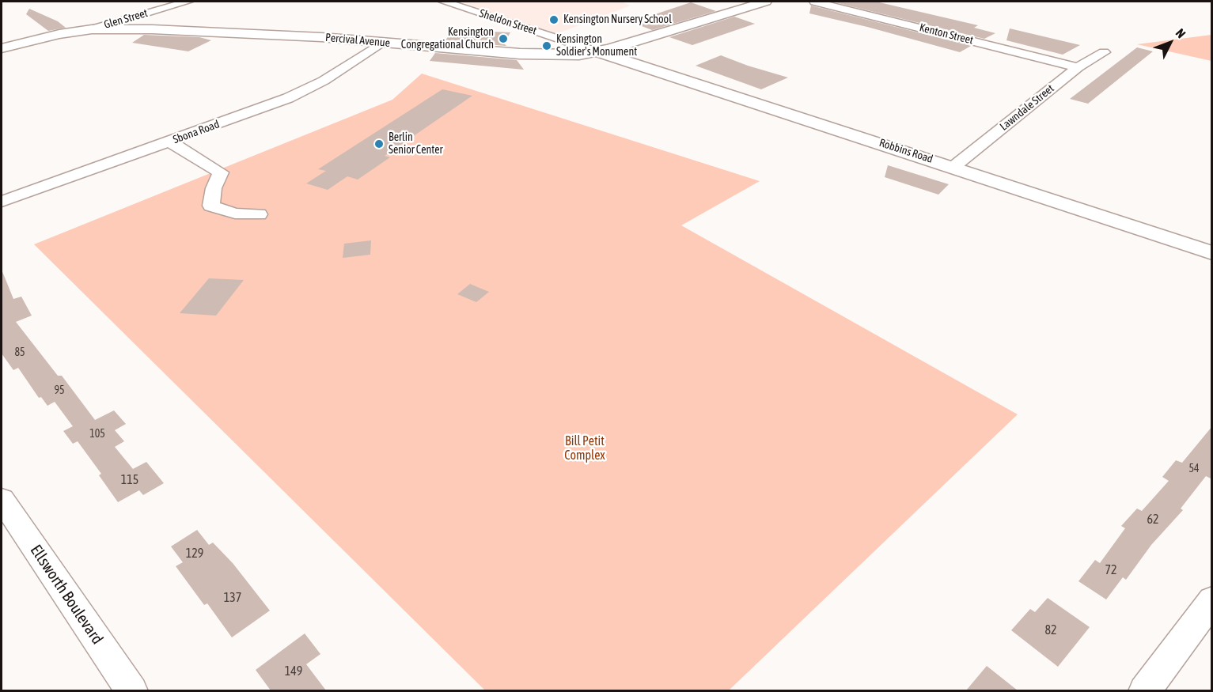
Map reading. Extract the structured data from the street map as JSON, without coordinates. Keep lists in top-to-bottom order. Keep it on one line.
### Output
{"streets":{"main road":["Percival Avenue","Robbins Road"],"street":["Glen Street","Sheldon Street","Kenton Street","Lawndale Street","Sbona Road","Ellsworth Boulevard"]},"crossings":[["Glen Street","Percival Avenue"],["Sheldon Street","Percival Avenue"],["Sheldon Street","Robbins Road"],["Kenton Street","Lawndale Street"],["Percival Avenue","Sbona Road"],["Percival Avenue","Robbins Road"],["Lawndale Street","Robbins Road"]],"parks":["Bill Petit Complex"],"places":["Kensington Nursery School","Kensington Congregational Church","Kensington Soldier's Monument","Berlin Senior Center"],"house_numbers":["85","95","105","54","115","62","129","72","137","82","149"],"north":"top right"}
